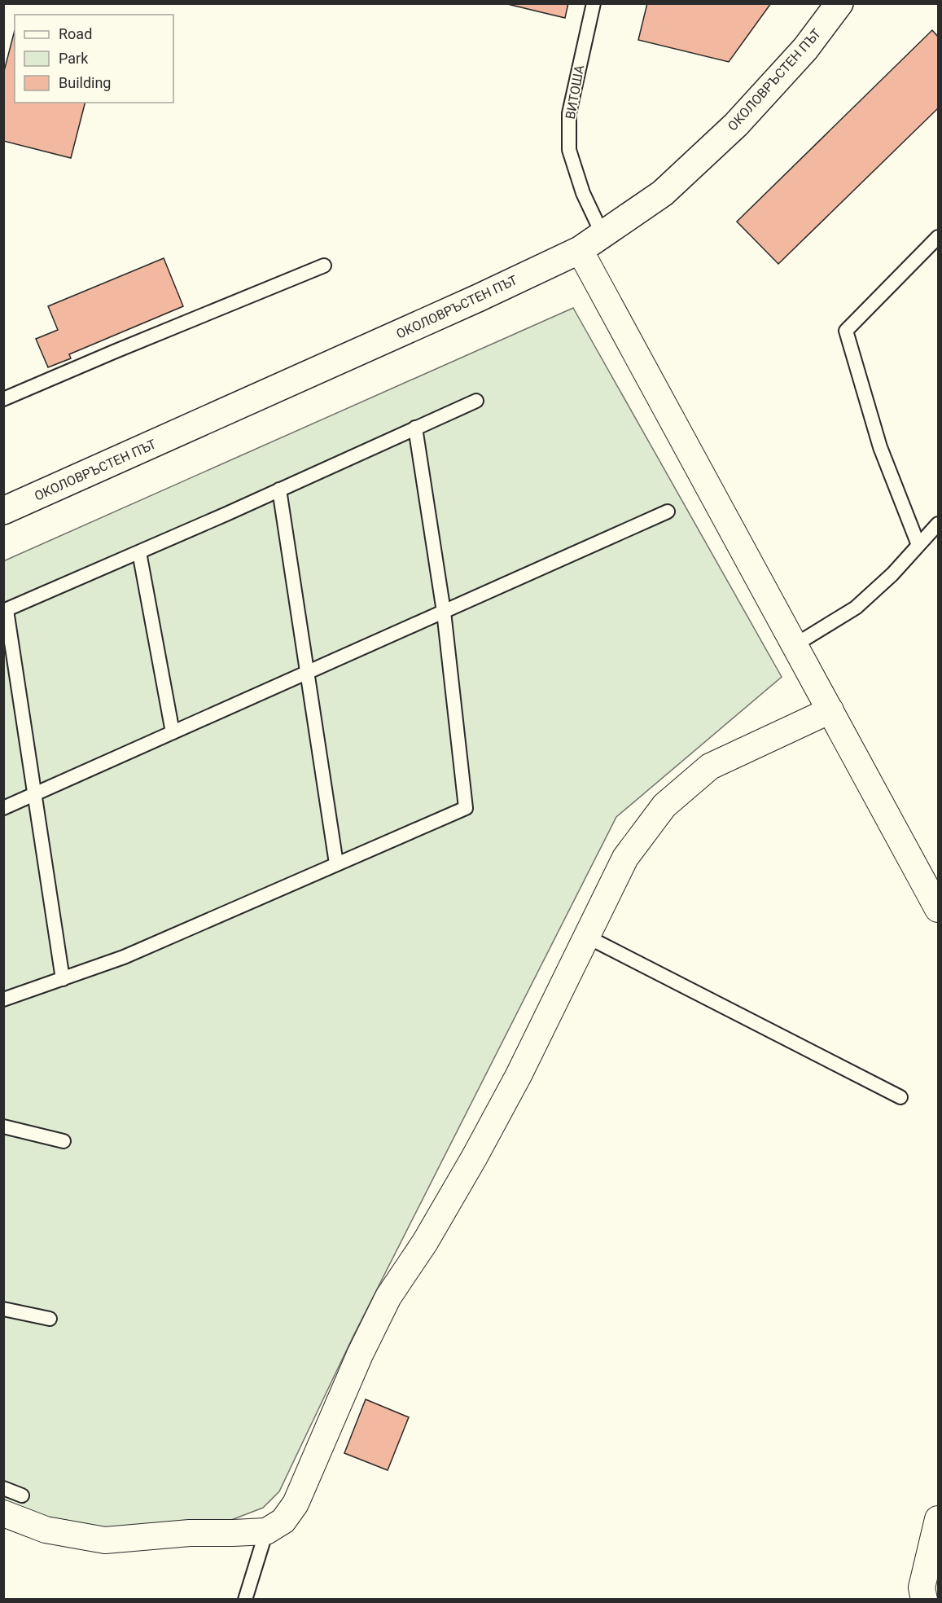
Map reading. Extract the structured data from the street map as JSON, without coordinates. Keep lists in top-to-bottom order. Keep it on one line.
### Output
{"streets":{"street":["ОКОЛОВРЪСТЕН ПЪТ"],"lane":["ВИТОША"]},"crossings":[["ОКОЛОВРЪСТЕН ПЪТ","ВИТОША"]],"legend":["Road","Park","Building"]}
